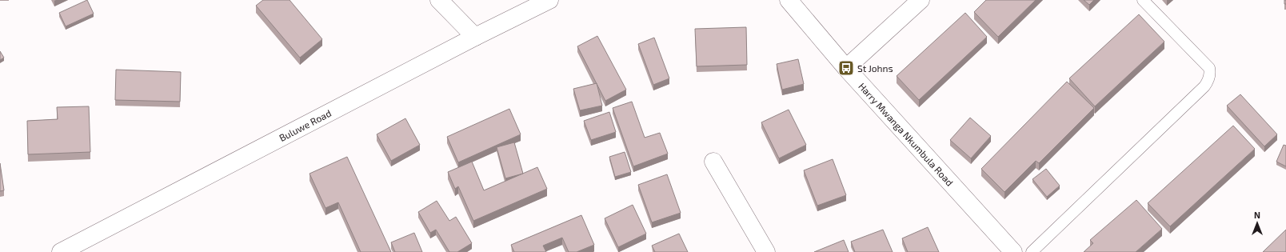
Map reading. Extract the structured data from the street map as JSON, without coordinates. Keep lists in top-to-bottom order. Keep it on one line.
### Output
{"streets":{"street":["Buluwe Road","Harry Mwanga Nkumbula Road"]},"places":{"bus stop":["St Johns"]},"north":"top"}
